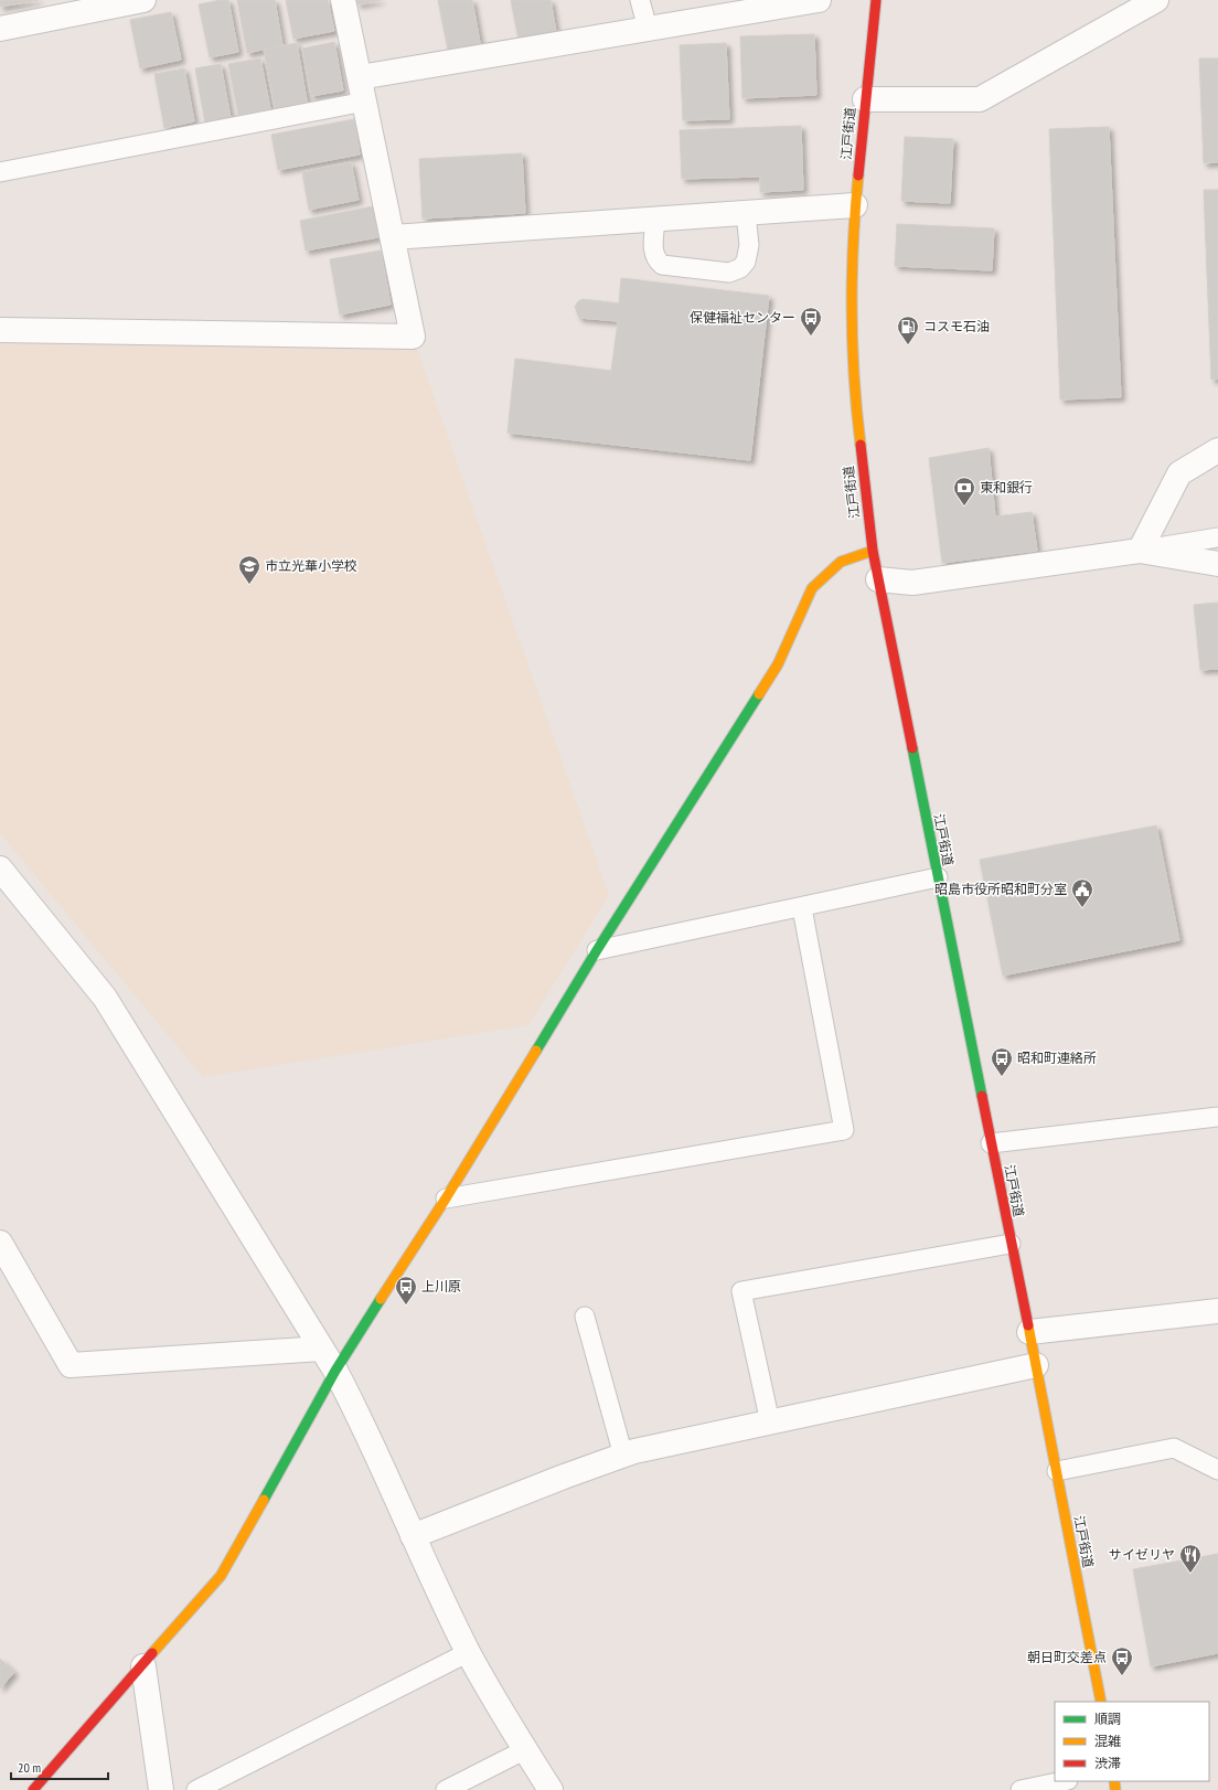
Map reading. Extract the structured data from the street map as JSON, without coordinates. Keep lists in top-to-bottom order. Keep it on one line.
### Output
{"streets":{"street":["江戸街道"]},"places":{"bus stop":["保健福祉センター","昭和町連絡所","上川原","朝日町交差点"],"fuel station":["コスモ石油"],"bank":["東和銀行"],"school or university":["市立光華小学校"],"public building":["昭島市役所昭和町分室"],"restaurant":["サイゼリヤ"]},"legend":["順調","混雑","渋滞"],"scale_bar":"20 m"}
